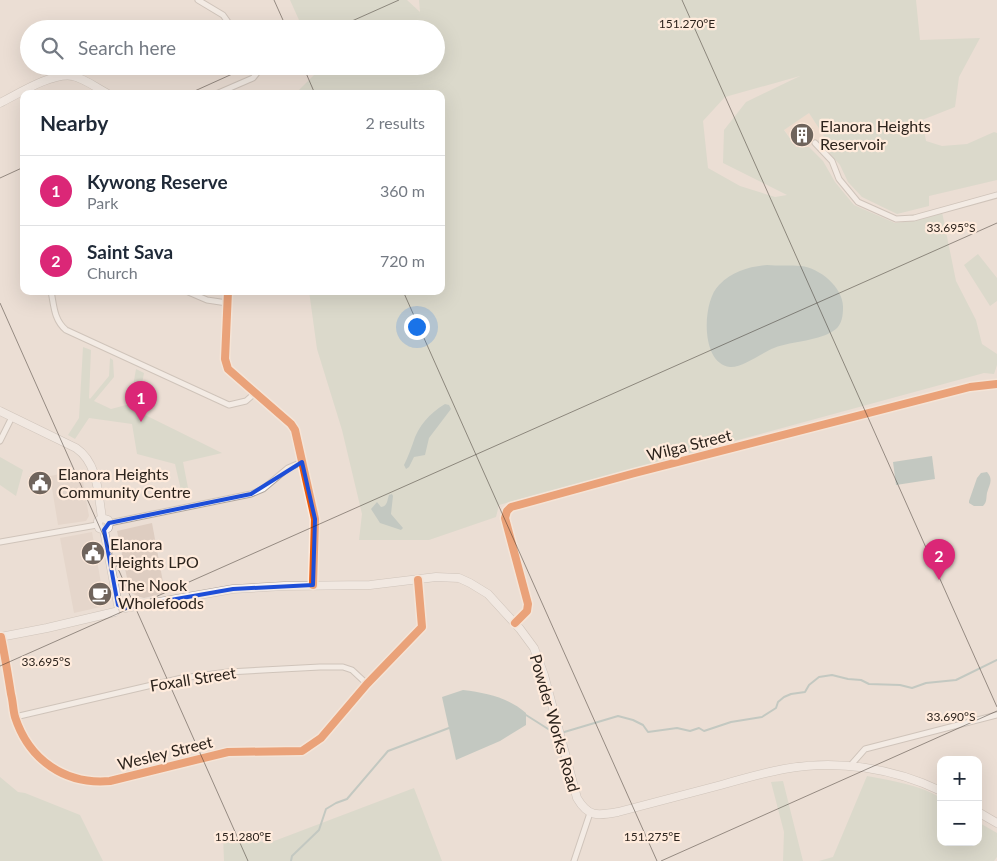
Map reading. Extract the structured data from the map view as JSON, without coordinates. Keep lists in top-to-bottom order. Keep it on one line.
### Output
{"streets":{"main road":["Powder Works Road"],"street":["Wilga Street","Foxall Street","Wesley Street"]},"crossings":[["Wilga Street","Powder Works Road"],["Foxall Street","Wesley Street"],["Powder Works Road","Wesley Street"]],"places":{"building":["Elanora Heights Reservoir"],"public building":["Elanora Heights Community Centre","Elanora Heights LPO"],"cafe":["The Nook Wholefoods"]},"page":{"search":"Search here","heading":["Nearby","2 results"],"list":[{"mark":"1","name":"Kywong Reserve","note":"Park","value":"360 m"},{"mark":"2","name":"Saint Sava","note":"Church","value":"720 m"}],"pins":["1","2"],"map_buttons":["+","−"]},"coordinates":["151.270°E","33.695°S","33.690°S","151.280°E","151.275°E"]}
